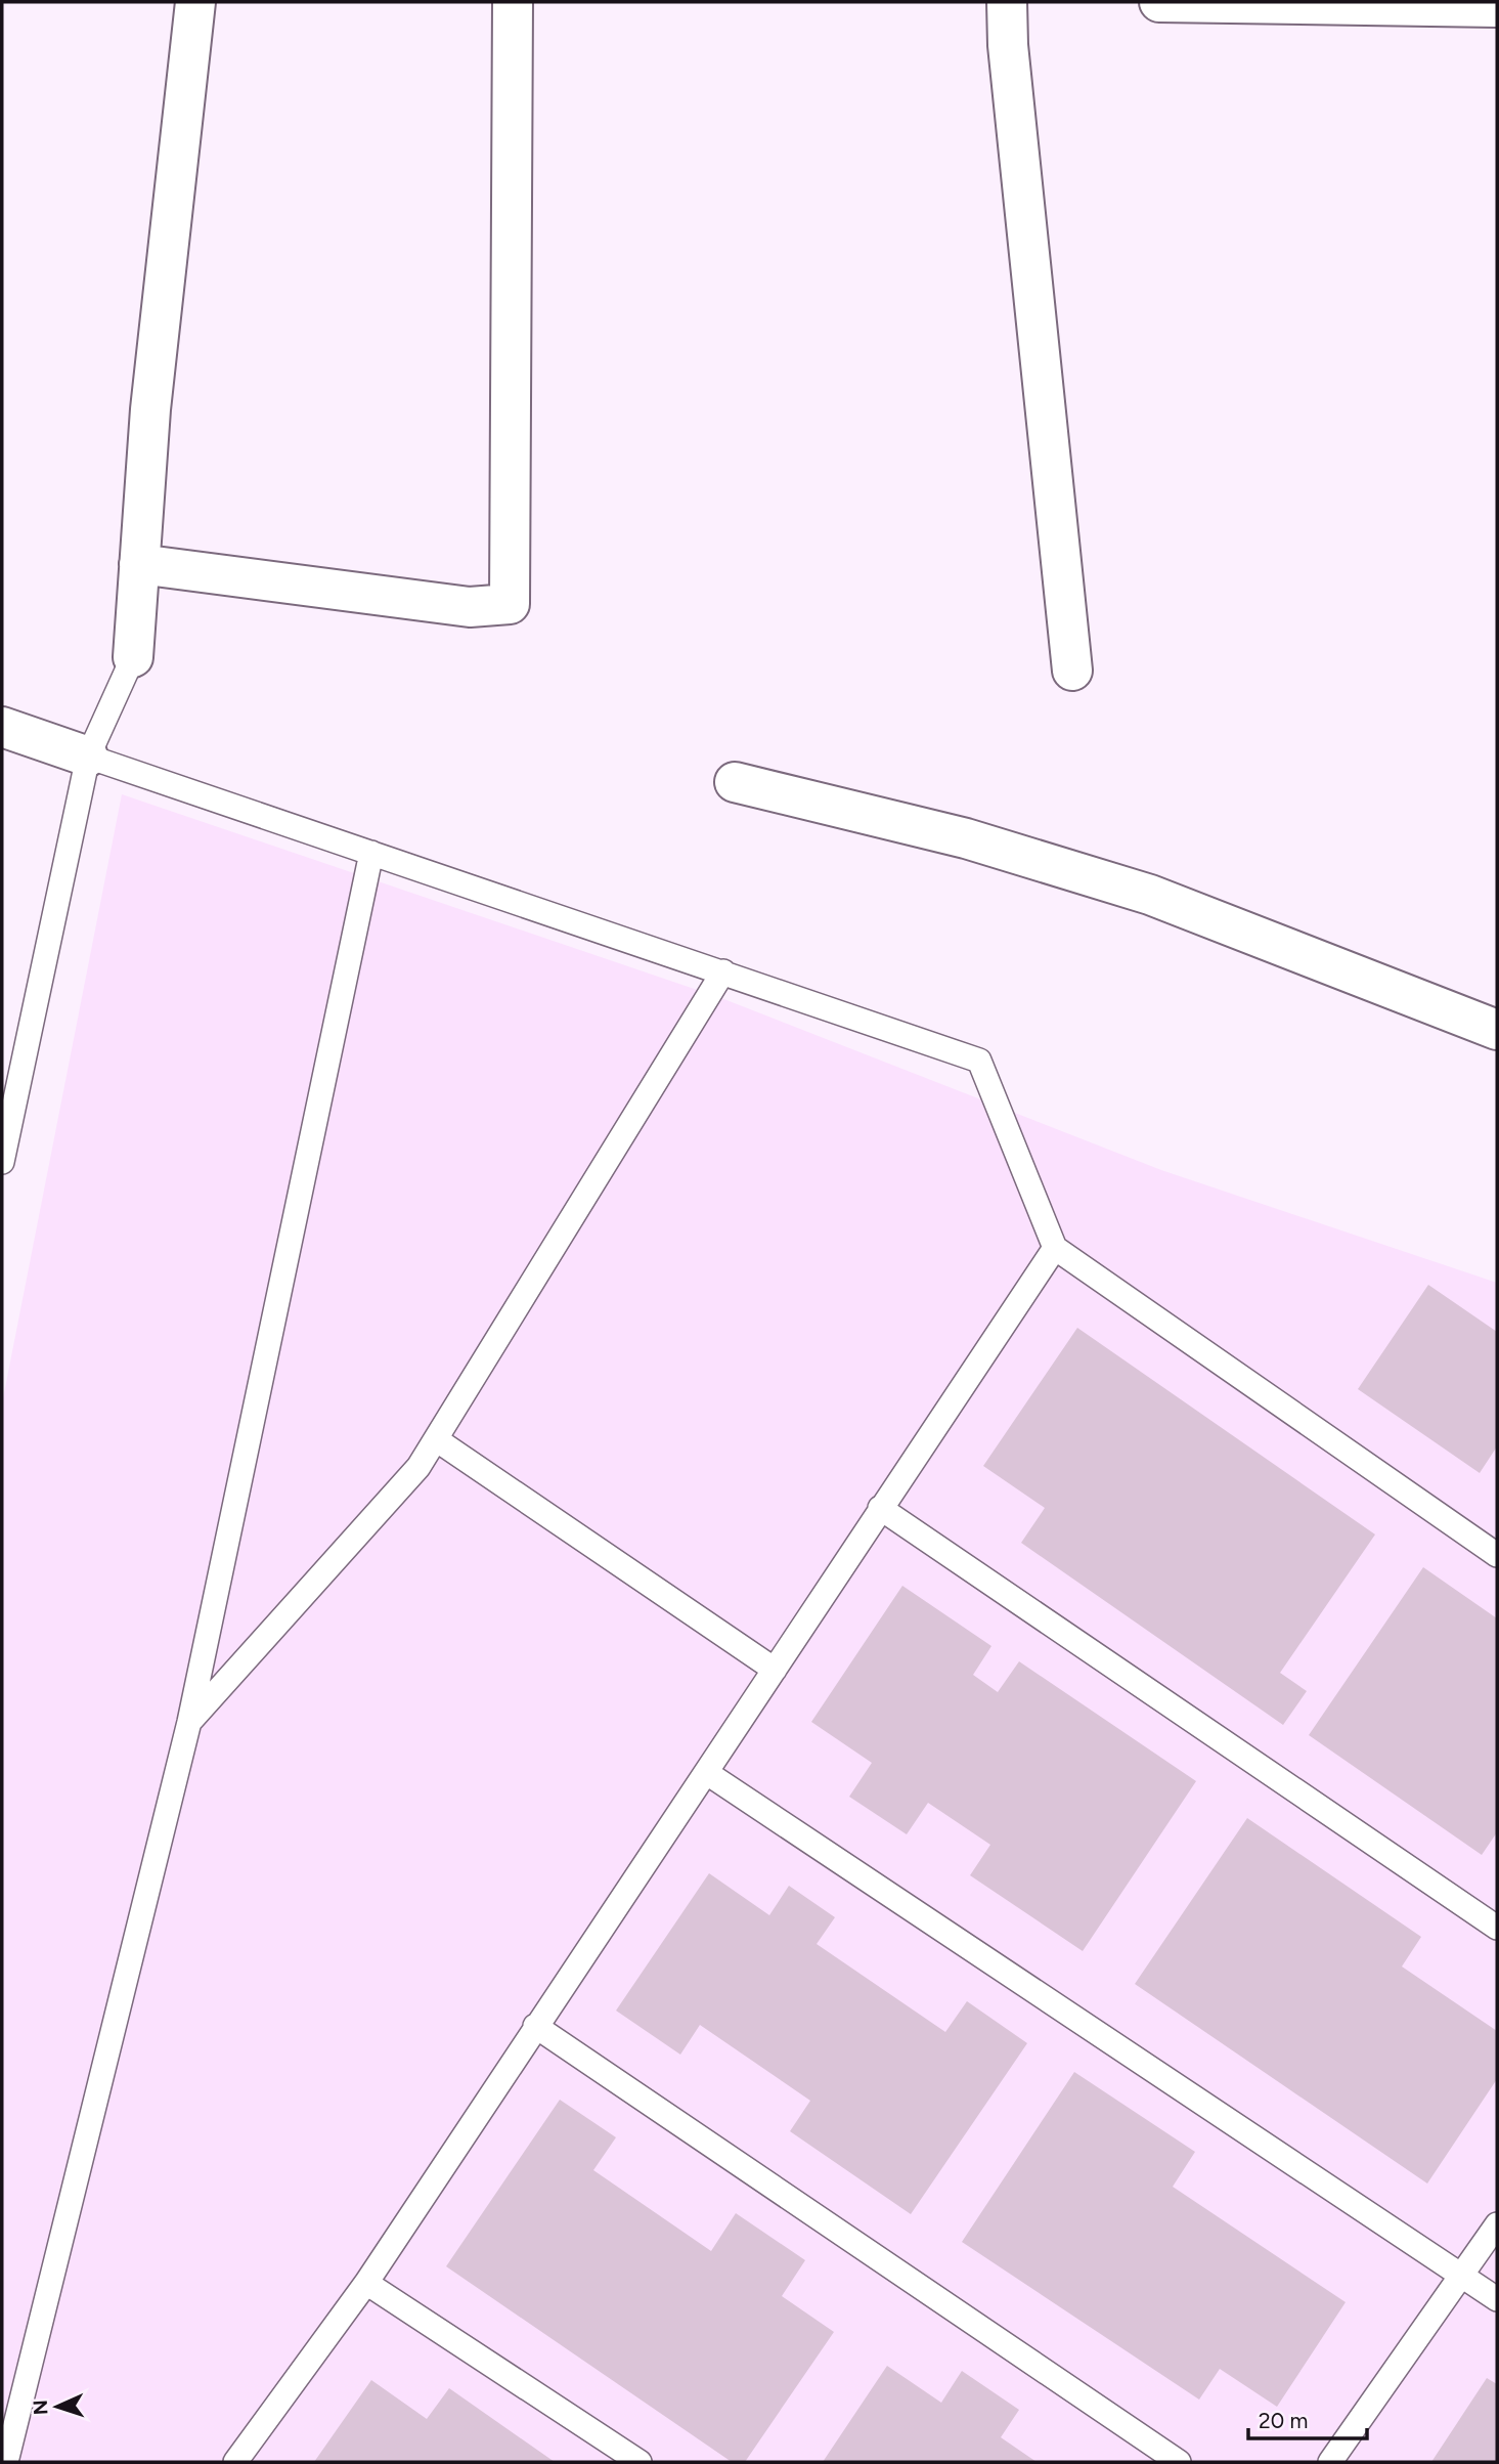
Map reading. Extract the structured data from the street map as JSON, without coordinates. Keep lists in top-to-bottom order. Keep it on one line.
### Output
{"scale_bar":"20 m","north":"left"}
